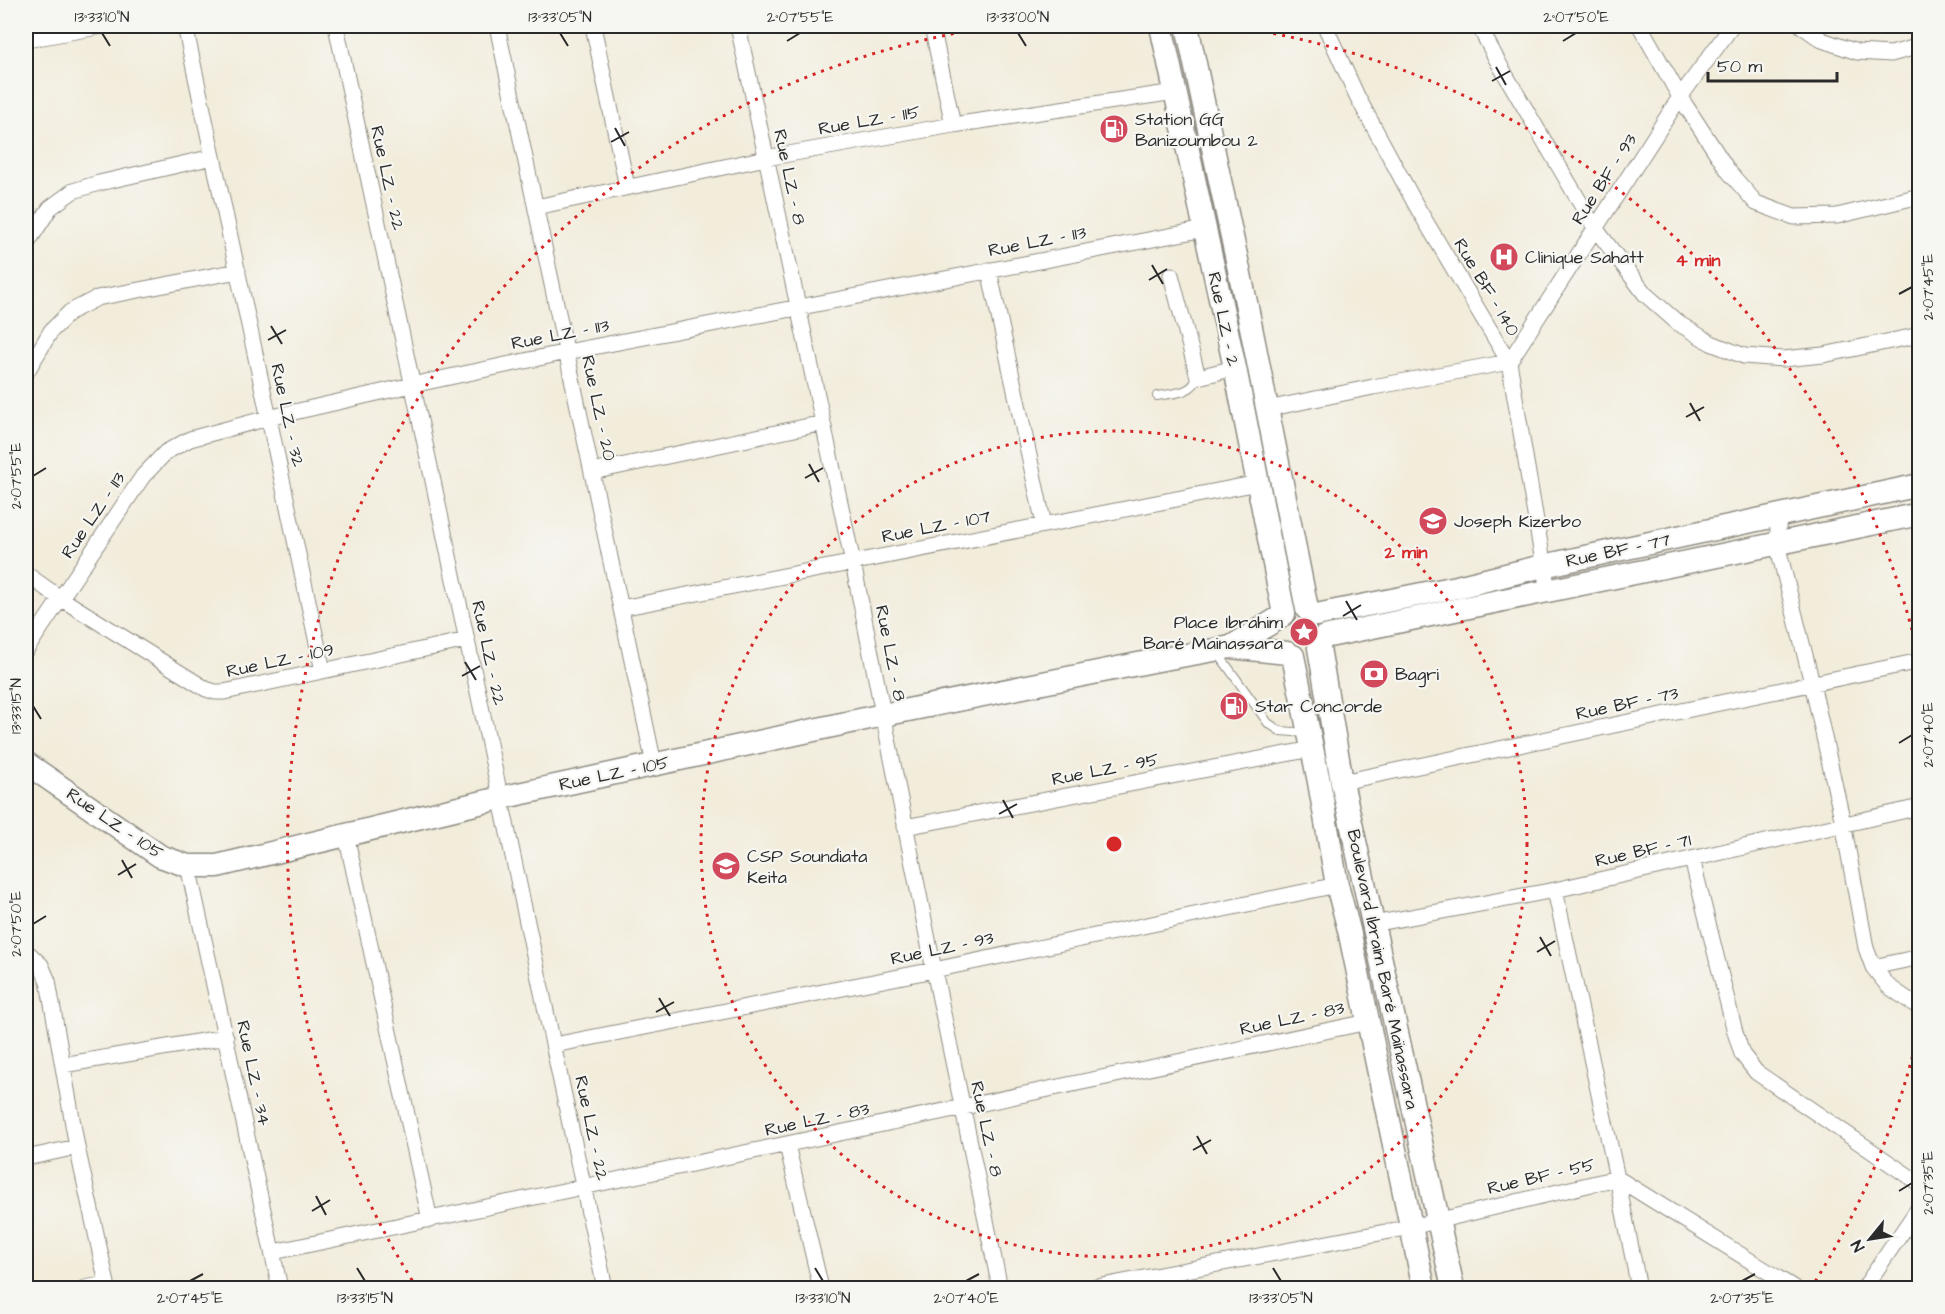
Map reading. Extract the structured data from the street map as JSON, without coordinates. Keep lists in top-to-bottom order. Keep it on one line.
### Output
{"streets":{"main road":["Rue LZ - 2","Rue BF - 77","Rue LZ - 105","Boulevard Ibraim Baré Maïnassara"],"street":["Rue LZ - 115","Rue LZ - 8","Rue LZ - 22","Rue BF - 93","Rue LZ - 113","Rue BF - 140","Rue LZ - 20","Rue LZ - 32","Rue LZ - 107","Rue LZ - 109","Rue BF - 73","Rue LZ - 95","Rue BF - 71","Rue LZ - 93","Rue LZ - 83","Rue LZ - 34","Rue BF - 55"]},"crossings":[["Rue LZ - 115","Rue LZ - 8"],["Rue LZ - 115","Rue LZ - 2"],["Rue LZ - 115","Rue LZ - 20"],["Rue LZ - 8","Rue LZ - 113"],["Rue LZ - 8","Rue LZ - 107"],["Rue LZ - 8","Rue LZ - 95"],["Rue LZ - 8","Rue LZ - 105"],["Rue LZ - 8","Rue LZ - 93"],["Rue LZ - 8","Rue LZ - 83"],["Rue LZ - 22","Rue LZ - 113"],["Rue LZ - 22","Rue LZ - 109"],["Rue LZ - 22","Rue LZ - 105"],["Rue LZ - 22","Rue LZ - 93"],["Rue LZ - 22","Rue LZ - 83"],["Rue BF - 93","Rue BF - 140"],["Rue LZ - 113","Rue LZ - 2"],["Rue LZ - 113","Rue LZ - 20"],["Rue LZ - 113","Rue LZ - 32"],["Rue LZ - 113","Rue LZ - 109"],["Rue BF - 140","Rue BF - 77"],["Rue LZ - 2","Rue LZ - 107"],["Rue LZ - 2","Rue BF - 77"],["Rue LZ - 2","Rue LZ - 105"],["Rue LZ - 2","Boulevard Ibraim Baré Maïnassara"],["Rue LZ - 20","Rue LZ - 107"],["Rue LZ - 20","Rue LZ - 105"],["Rue LZ - 32","Rue LZ - 109"],["Rue BF - 77","Rue LZ - 105"],["Rue BF - 77","Boulevard Ibraim Baré Maïnassara"],["Rue BF - 73","Boulevard Ibraim Baré Maïnassara"],["Rue LZ - 95","Boulevard Ibraim Baré Maïnassara"],["Rue LZ - 105","Boulevard Ibraim Baré Maïnassara"],["Rue LZ - 105","Rue LZ - 34"],["Rue BF - 71","Boulevard Ibraim Baré Maïnassara"],["Rue LZ - 93","Boulevard Ibraim Baré Maïnassara"],["Boulevard Ibraim Baré Maïnassara","Rue LZ - 83"],["Boulevard Ibraim Baré Maïnassara","Rue BF - 55"],["Rue LZ - 83","Rue LZ - 34"]],"places":{"fuel station":["Station GG Banizoumbou 2","Star Concorde"],"hospital":["Clinique Sahatt"],"school or university":["Joseph Kizerbo","CSP Soundiata Keita"],"place":["Place Ibrahim Baré Mainassara"],"bank":["Bagri"]},"scale_bar":"50 m","north":"bottom left","coordinates":["13°33'10\"N","13°33'05\"N","2°07'55\"E","13°33'00\"N","2°07'50\"E","2°07'45\"E","13°33'15\"N","2°07'40\"E","2°07'35\"E"],"rings":["4 min","2 min"]}
